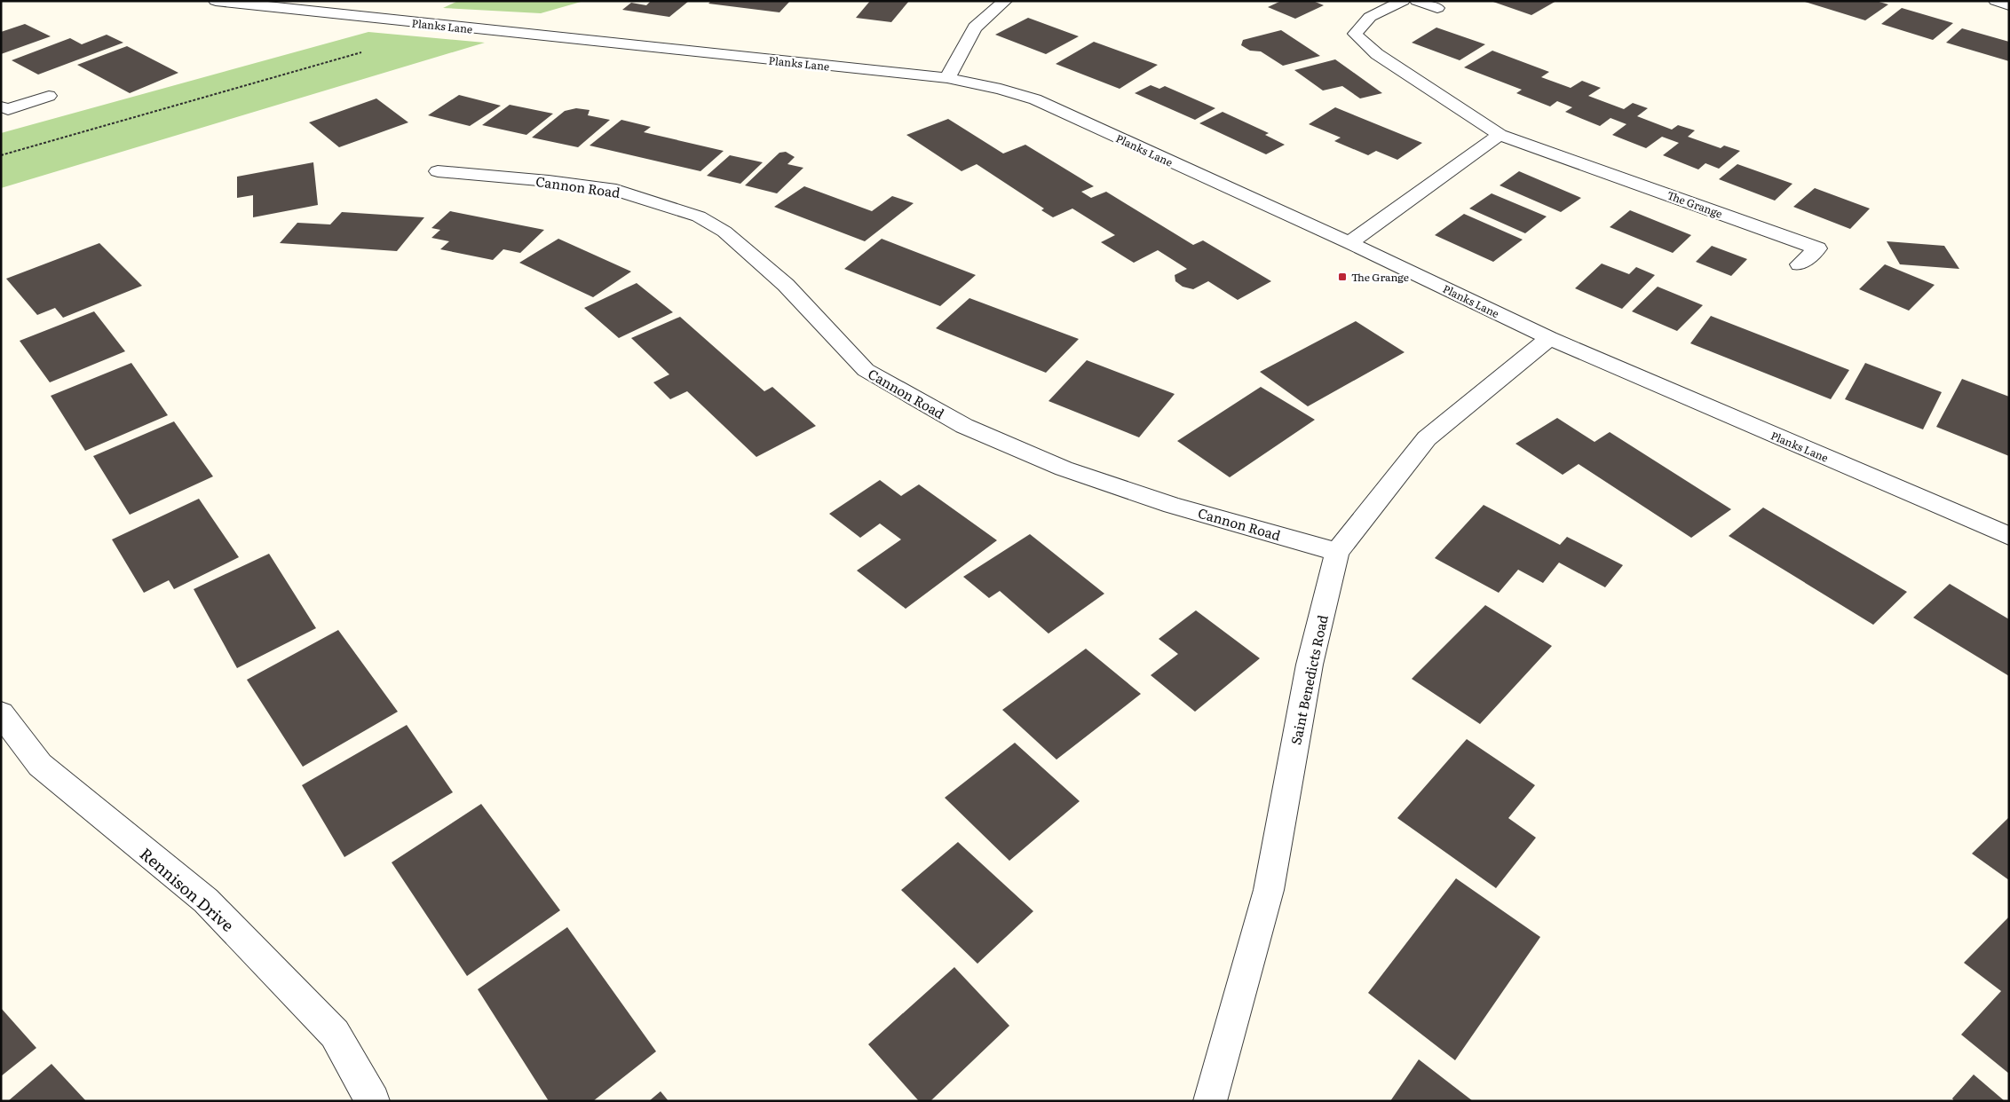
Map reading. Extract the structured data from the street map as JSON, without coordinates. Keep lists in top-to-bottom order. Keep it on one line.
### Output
{"streets":{"street":["Planks Lane","Cannon Road","The Grange","Saint Benedicts Road","Rennison Drive"]},"crossings":[["Planks Lane","Saint Benedicts Road"],["Cannon Road","Saint Benedicts Road"]],"places":{"transit":["The Grange"]}}
